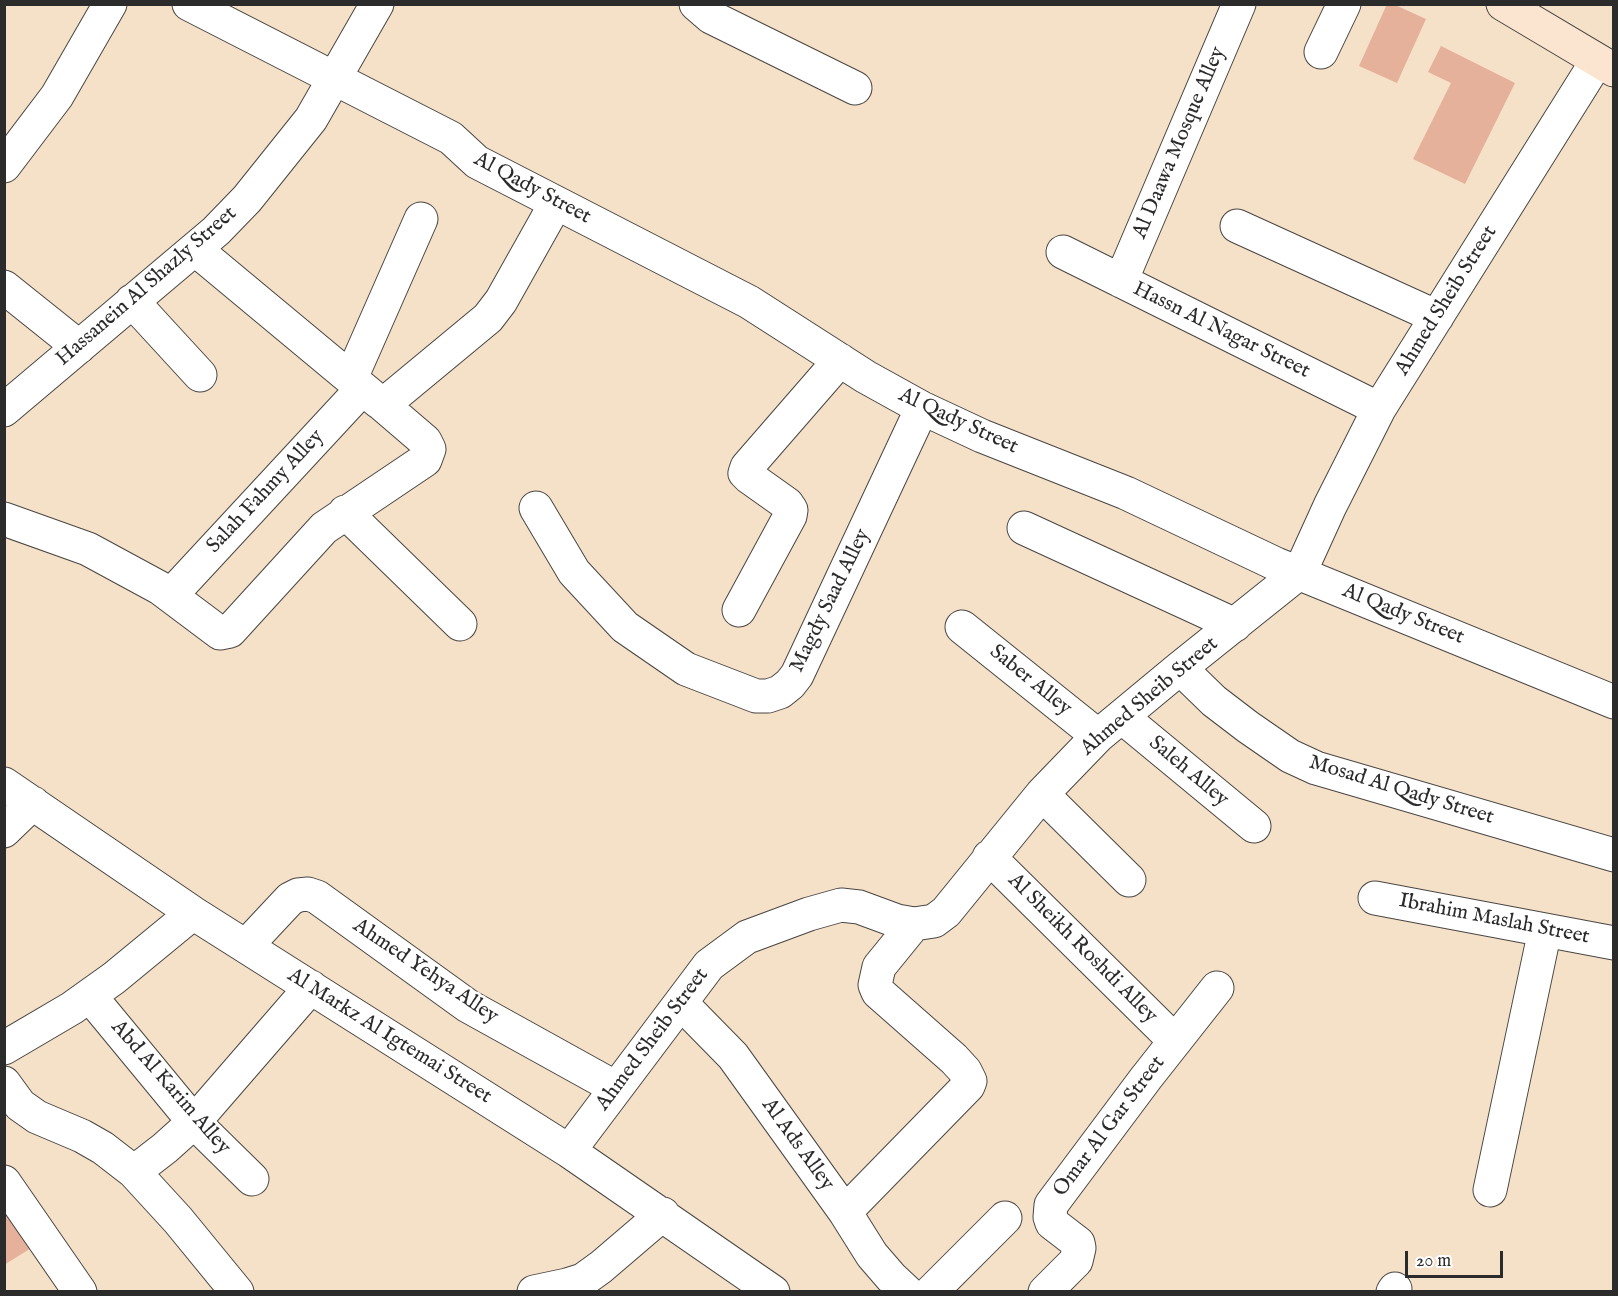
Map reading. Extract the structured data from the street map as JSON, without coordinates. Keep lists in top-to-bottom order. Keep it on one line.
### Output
{"streets":{"street":["Al Daawa Mosque Alley","Al Qady Street","Hassanein Al Shazly Street","Ahmed Sheib Street","Hassn Al Nagar Street","Salah Fahmy Alley","Magdy Saad Alley","Saber Alley","Saleh Alley","Mosad Al Qady Street","Ibrahim Maslah Street","Al Sheikh Roshdi Alley","Ahmed Yehya Alley","Al Markz Al Igtemai Street","Abd Al Karim Alley","Omar Al Gar Street","Al Ads Alley"]},"crossings":[["Al Daawa Mosque Alley","Hassn Al Nagar Street"],["Al Qady Street","Hassanein Al Shazly Street"],["Al Qady Street","Ahmed Sheib Street"],["Al Qady Street","Magdy Saad Alley"],["Ahmed Sheib Street","Hassn Al Nagar Street"],["Ahmed Sheib Street","Saber Alley"],["Ahmed Sheib Street","Saleh Alley"],["Ahmed Sheib Street","Mosad Al Qady Street"],["Ahmed Sheib Street","Al Sheikh Roshdi Alley"],["Ahmed Sheib Street","Ahmed Yehya Alley"],["Ahmed Sheib Street","Al Markz Al Igtemai Street"],["Ahmed Sheib Street","Al Ads Alley"],["Saber Alley","Saleh Alley"],["Al Sheikh Roshdi Alley","Omar Al Gar Street"],["Ahmed Yehya Alley","Al Markz Al Igtemai Street"]],"scale_bar":"20 m"}
